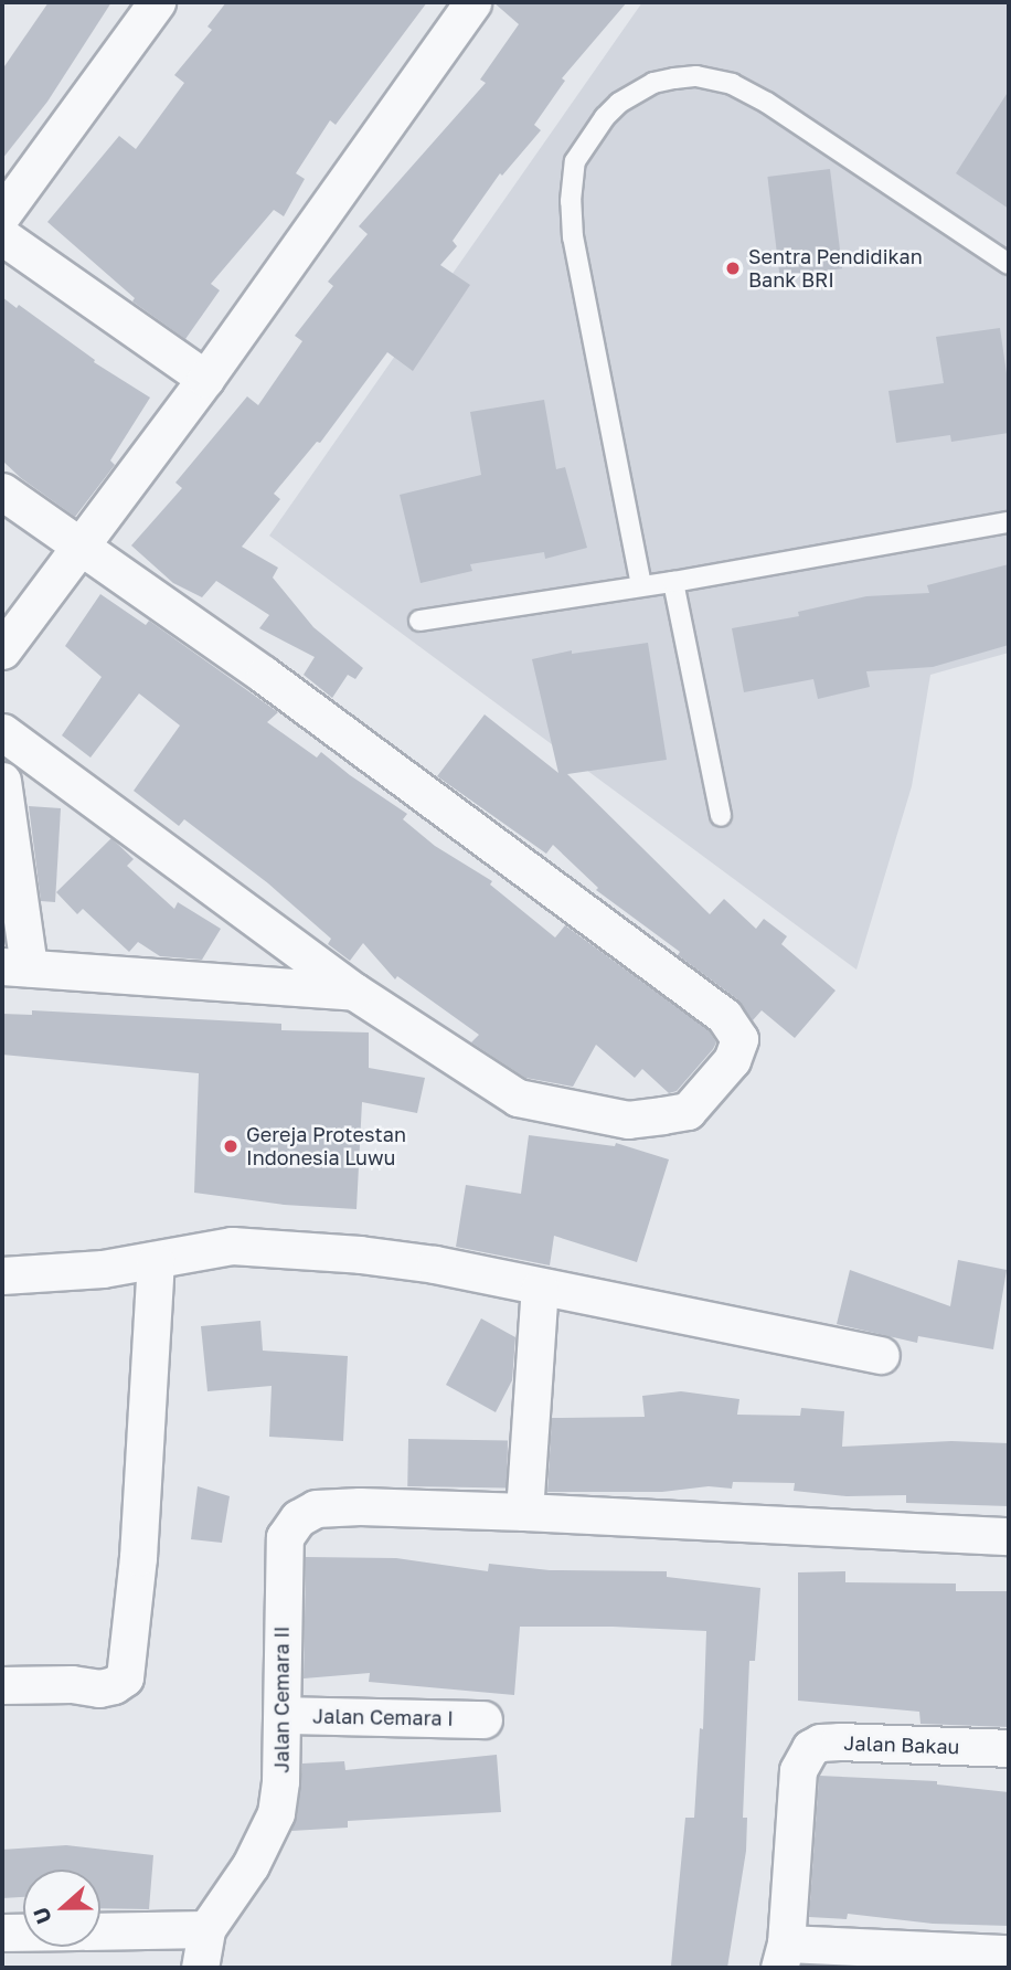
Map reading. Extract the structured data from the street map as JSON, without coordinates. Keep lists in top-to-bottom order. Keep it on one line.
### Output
{"streets":{"street":["Jalan Cemara II","Jalan Cemara I","Jalan Bakau"]},"crossings":[["Jalan Cemara II","Jalan Cemara I"]],"places":["Sentra Pendidikan Bank BRI","Gereja Protestan Indonesia Luwu"],"north":"left"}
